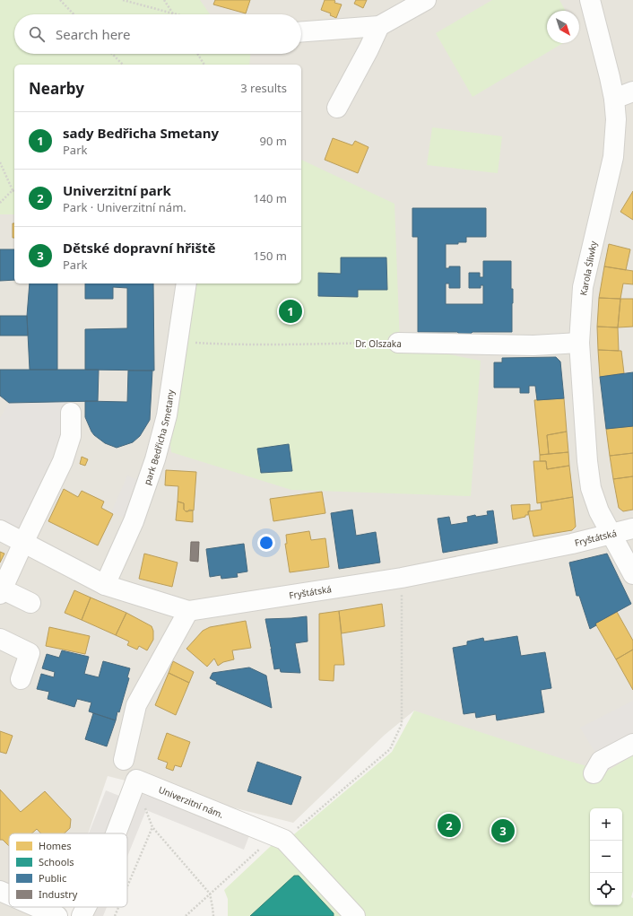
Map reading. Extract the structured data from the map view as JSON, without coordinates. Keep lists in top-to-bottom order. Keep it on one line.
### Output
{"streets":{"street":["Karola Śliwky","Dr. Olszaka","park Bedřicha Smetany","Fryštátská","Univerzitní nám."]},"crossings":[["Karola Śliwky","Dr. Olszaka"],["Karola Śliwky","Fryštátská"],["Dr. Olszaka","park Bedřicha Smetany"],["park Bedřicha Smetany","Fryštátská"]],"legend":["Homes","Schools","Public","Industry"],"north":"bottom right","page":{"search":"Search here","heading":["Nearby","3 results"],"list":[{"mark":"1","name":"sady Bedřicha Smetany","note":"Park","value":"90 m"},{"mark":"2","name":"Univerzitní park","note":"Park · Univerzitní nám.","value":"140 m"},{"mark":"3","name":"Dětské dopravní hřiště","note":"Park","value":"150 m"}],"pins":["1","2","3"],"map_buttons":["+","−"]}}
